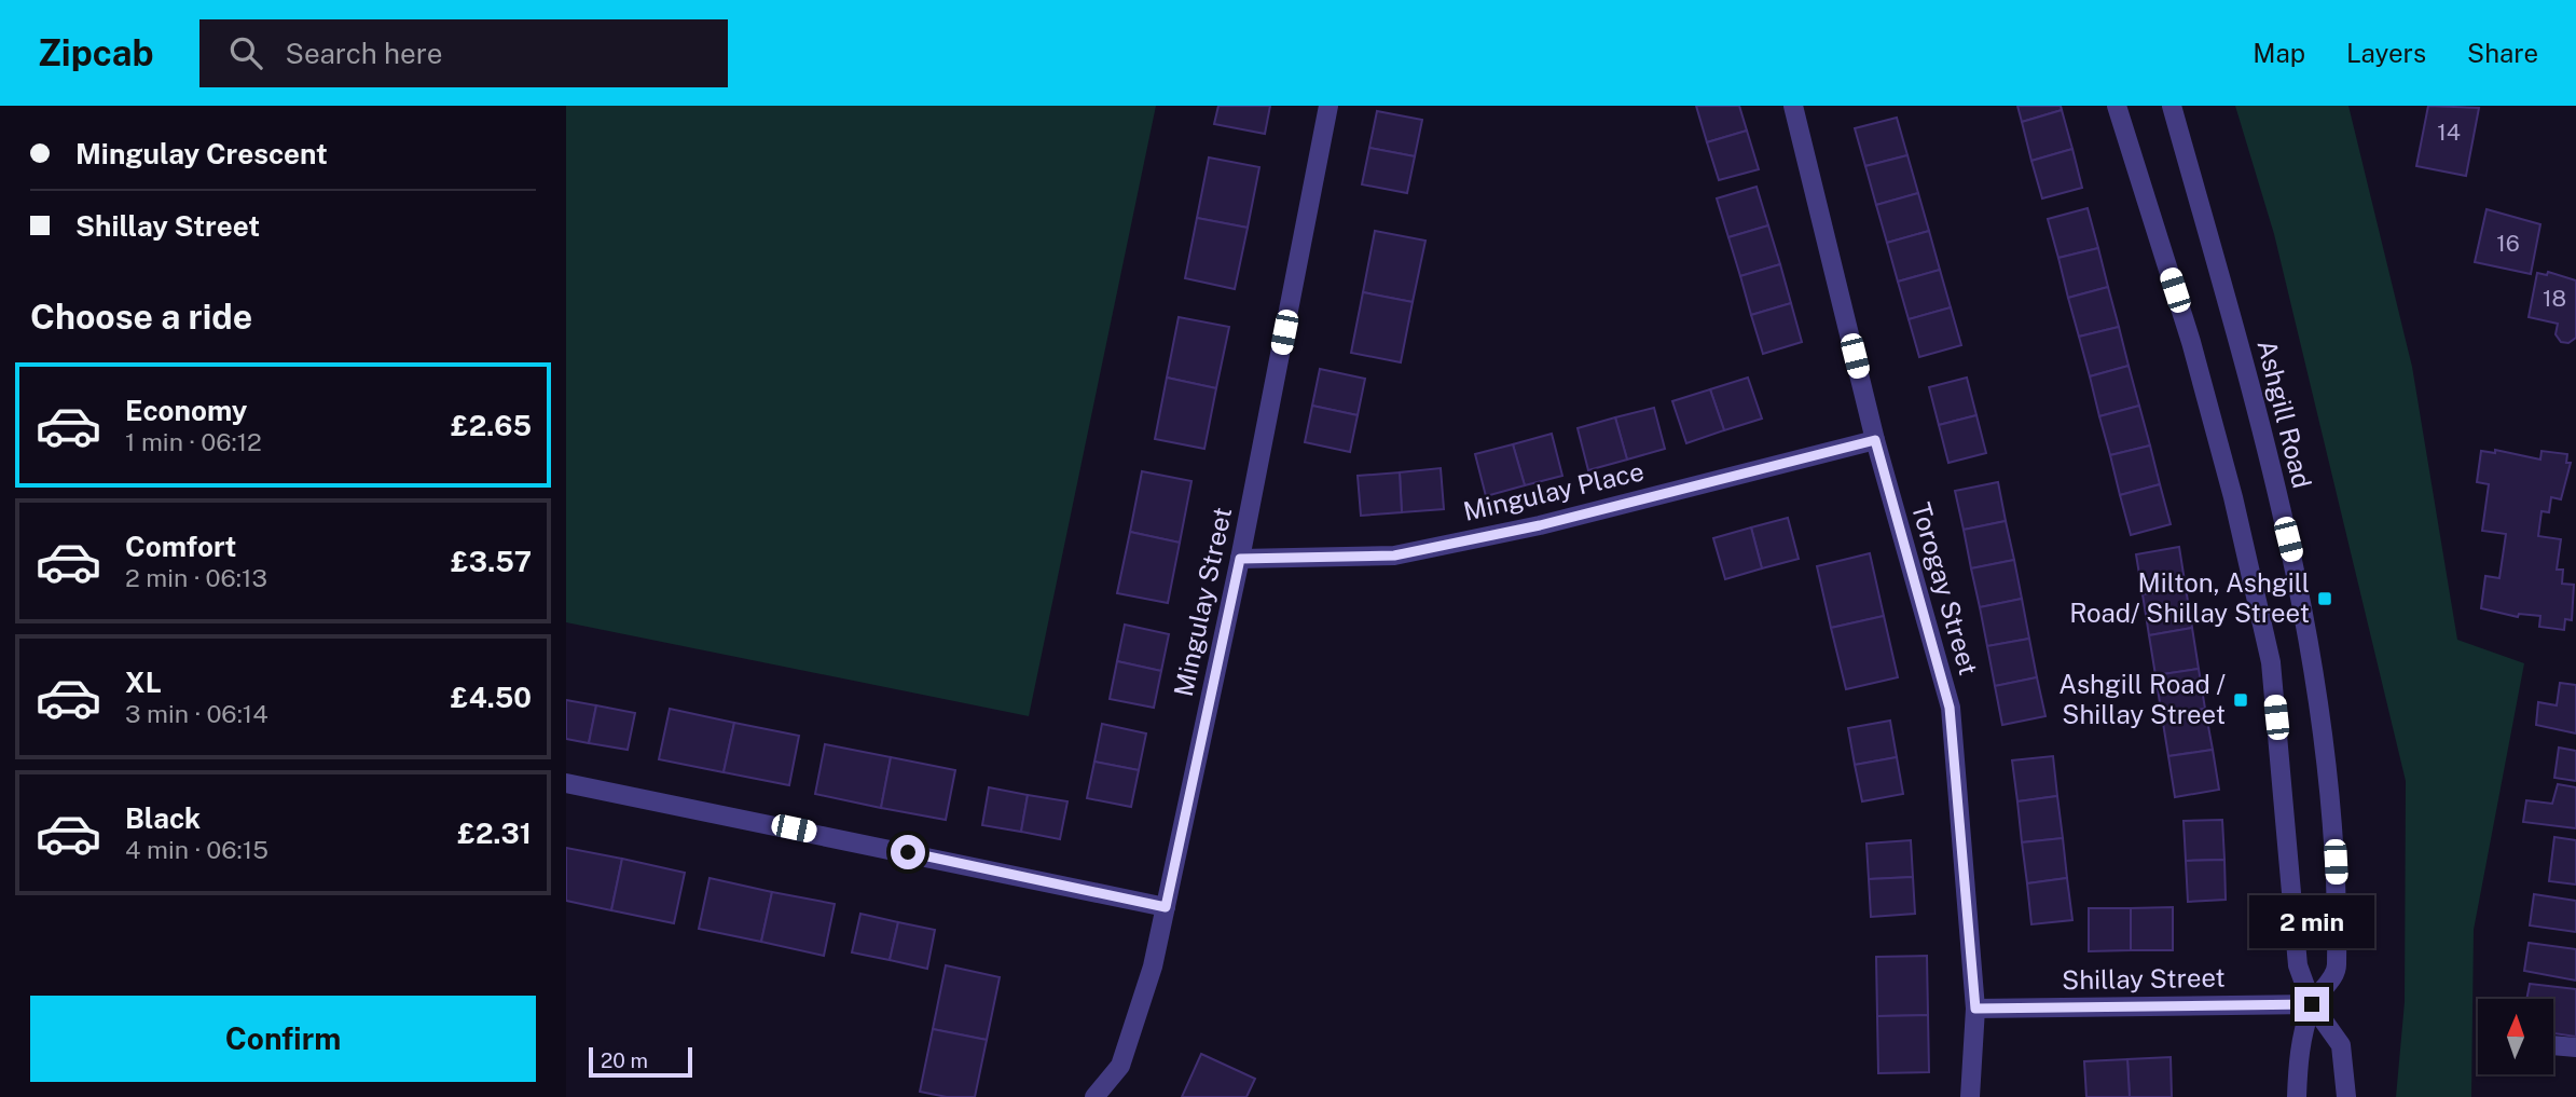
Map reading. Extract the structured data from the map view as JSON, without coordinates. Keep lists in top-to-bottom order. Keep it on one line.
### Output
{"streets":{"street":["Ashgill Road","Mingulay Place","Torogay Street","Mingulay Street","Shillay Street"]},"crossings":[["Ashgill Road","Shillay Street"],["Mingulay Place","Torogay Street"],["Mingulay Place","Mingulay Street"],["Torogay Street","Shillay Street"]],"places":{"transit":["Milton, Ashgill Road/ Shillay Street","Ashgill Road / Shillay Street"]},"house_numbers":["14","16","18"],"scale_bar":"20 m","north":"top","page":{"header":"Zipcab","search":"Search here","nav":["Map","Layers","Share"],"banner":["Mingulay Crescent","Shillay Street"],"heading":"Choose a ride","list":[{"name":"Economy","note":"1 min · 06:12","value":"£2.65"},{"name":"Comfort","note":"2 min · 06:13","value":"£3.57"},{"name":"XL","note":"3 min · 06:14","value":"£4.50"},{"name":"Black","note":"4 min · 06:15","value":"£2.31"}],"bubble":"2 min","buttons":"Confirm","scale":"20 m"}}
